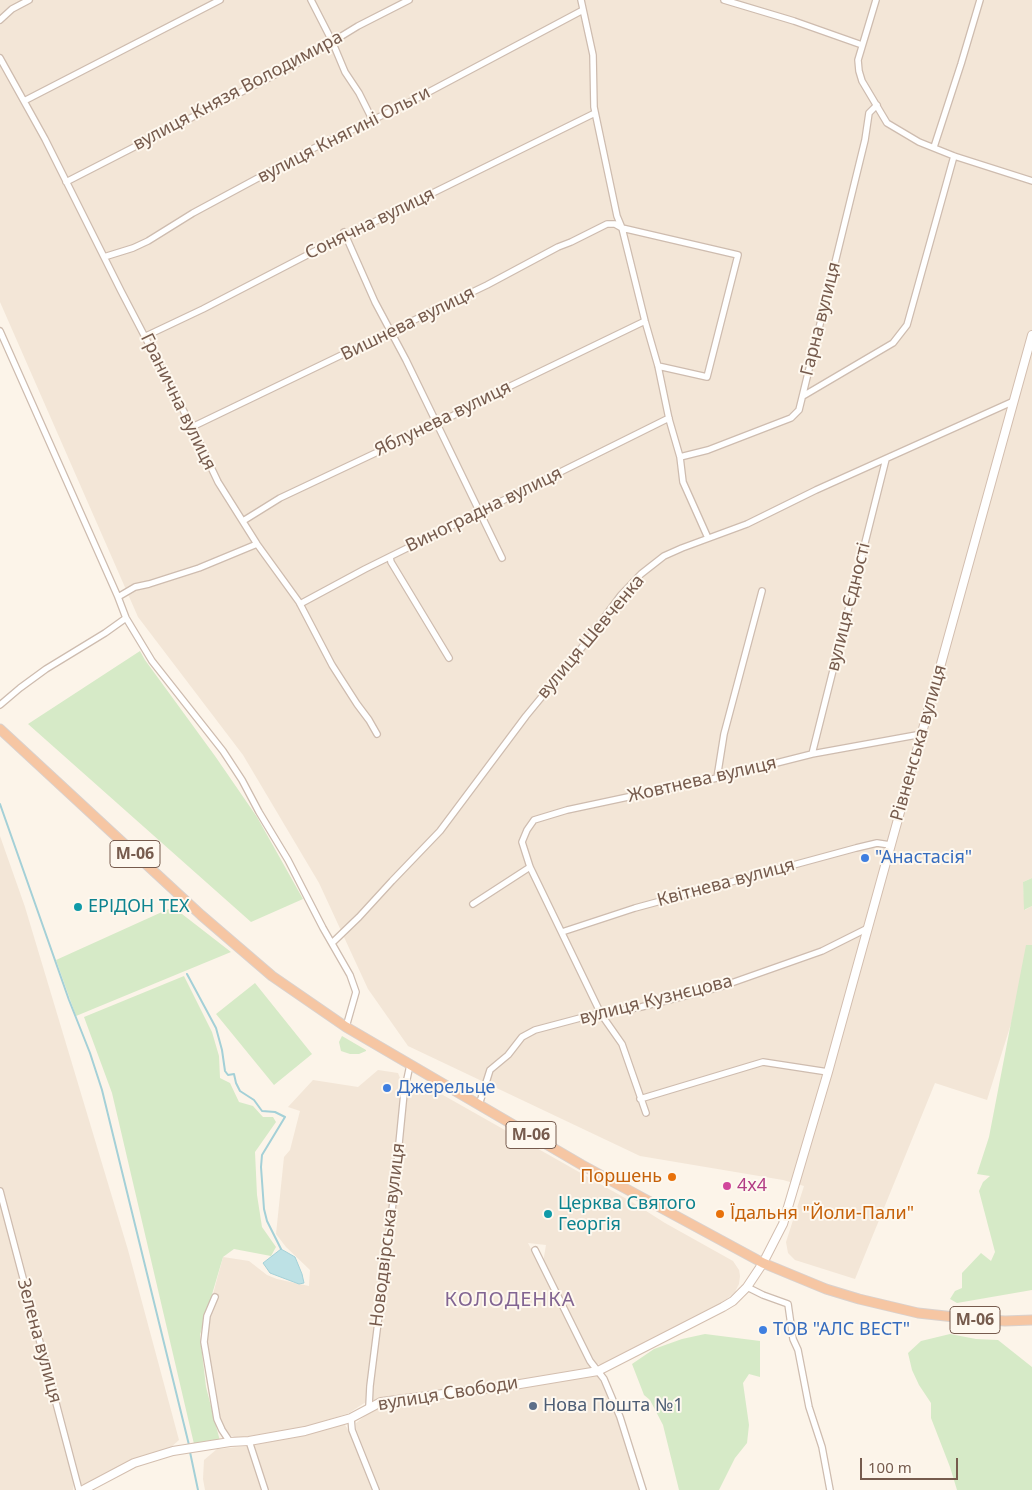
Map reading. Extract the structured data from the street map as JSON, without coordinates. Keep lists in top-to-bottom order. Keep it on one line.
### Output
{"streets":{"highway":["М-06"],"main road":["Рівненська вулиця","вулиця Свободи"],"street":["вулиця Князя Володимира","вулиця Княгині Ольги","Сонячна вулиця","Гарна вулиця","Вишнева вулиця","Гранична вулиця","Яблунева вулиця","Виноградна вулиця","вулиця Єдності","вулиця Шевченка","Жовтнева вулиця","Квітнева вулиця","вулиця Кузнєцова","Новодвірська вулиця","Зелена вулиця"]},"crossings":[["вулиця Князя Володимира","Гранична вулиця"],["вулиця Княгині Ольги","Гранична вулиця"],["Сонячна вулиця","Гранична вулиця"],["Вишнева вулиця","Гранична вулиця"],["Гранична вулиця","Яблунева вулиця"],["Гранична вулиця","Виноградна вулиця"],["вулиця Єдності","вулиця Шевченка"],["вулиця Єдності","Жовтнева вулиця"],["вулиця Шевченка","Рівненська вулиця"],["Рівненська вулиця","Жовтнева вулиця"],["Рівненська вулиця","М-06"],["Рівненська вулиця","Квітнева вулиця"],["Рівненська вулиця","вулиця Кузнєцова"],["Рівненська вулиця","вулиця Свободи"],["Жовтнева вулиця","Квітнева вулиця"],["Жовтнева вулиця","вулиця Кузнєцова"],["М-06","вулиця Кузнєцова"],["М-06","Новодвірська вулиця"],["М-06","вулиця Свободи"],["Новодвірська вулиця","вулиця Свободи"]],"districts":["КОЛОДЕНКА"],"places":["\"Анастасія\"","ЕРІДОН ТЕХ","Джерельце","Поршень","4x4","Церква Святого Георгія","Їдальня \"Йоли-Пали\"","ТОВ \"АЛС ВЕСТ\"","Нова Пошта №1"],"scale_bar":"100 m"}
